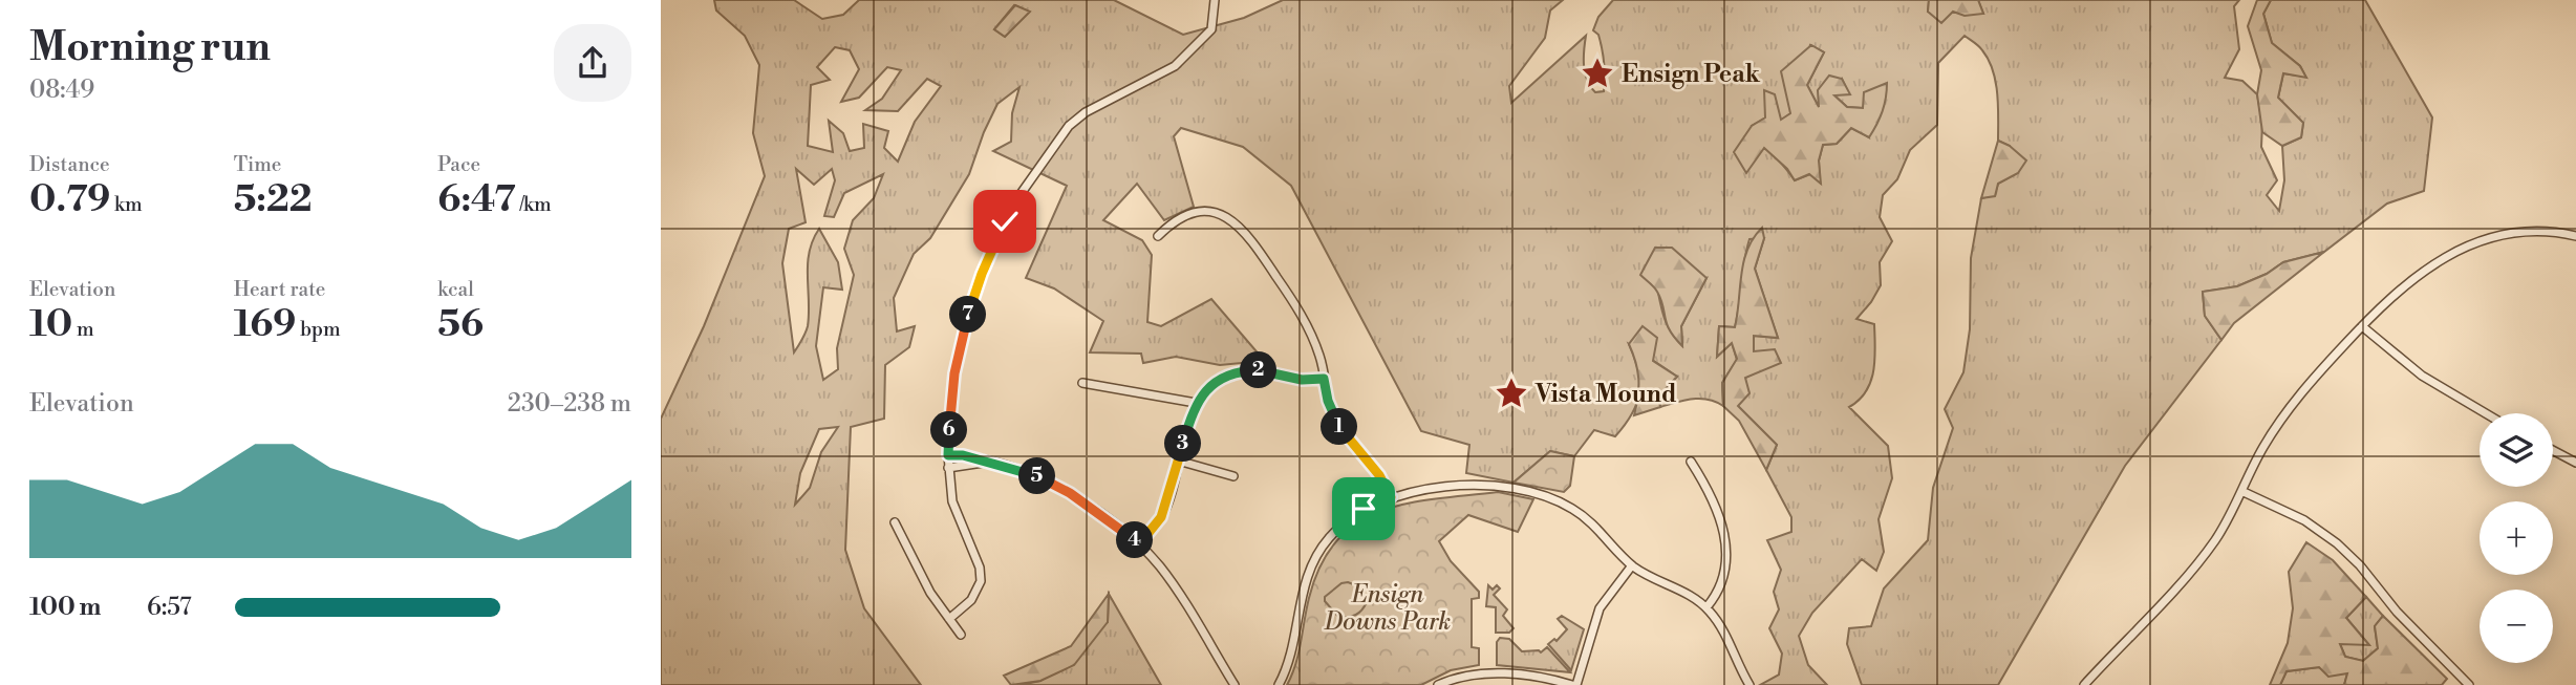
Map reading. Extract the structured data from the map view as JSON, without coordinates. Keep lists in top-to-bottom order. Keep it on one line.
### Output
{"parks":["Ensign Downs Park"],"places":{"place":["Ensign Peak","Vista Mound"]},"page":{"heading":["Morning run","08:49"],"stats":[["Distance","0.79 km"],["Time","5:22"],["Pace","6:47 /km"],["Elevation","10 m"],["Heart rate","169 bpm"],["kcal","56"]],"pins":["7","2","1","6","3","5","4"],"chart":["Elevation","230–238 m"],"map_buttons":["+","−"],"list":[{"name":"100 m","note":"6:57"}]}}
